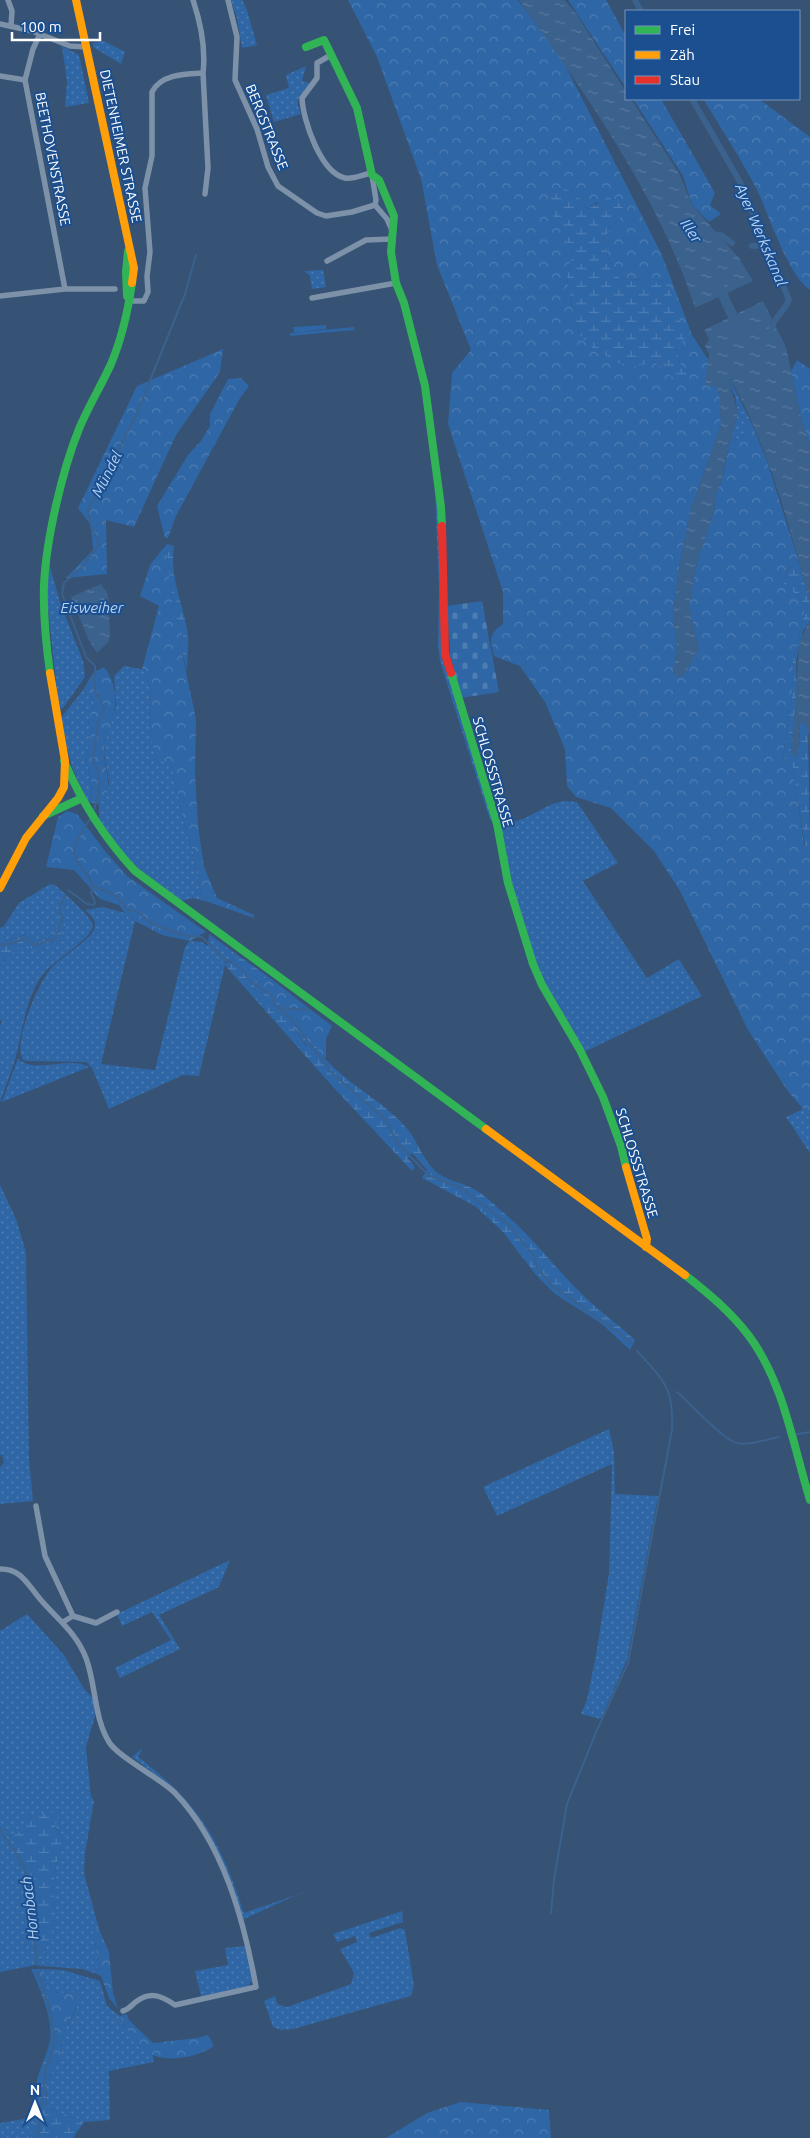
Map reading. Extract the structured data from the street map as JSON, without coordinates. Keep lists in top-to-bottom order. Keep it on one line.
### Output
{"streets":{"main road":["DIETENHEIMER STRASSE","SCHLOSSSTRASSE"],"street":["BERGSTRASSE","BEETHOVENSTRASSE"]},"water":["Iller","Ayer Werkskanal","Mündel","Eisweiher","Hornbach"],"legend":["Frei","Zäh","Stau"],"scale_bar":"100 m","north":"top"}
